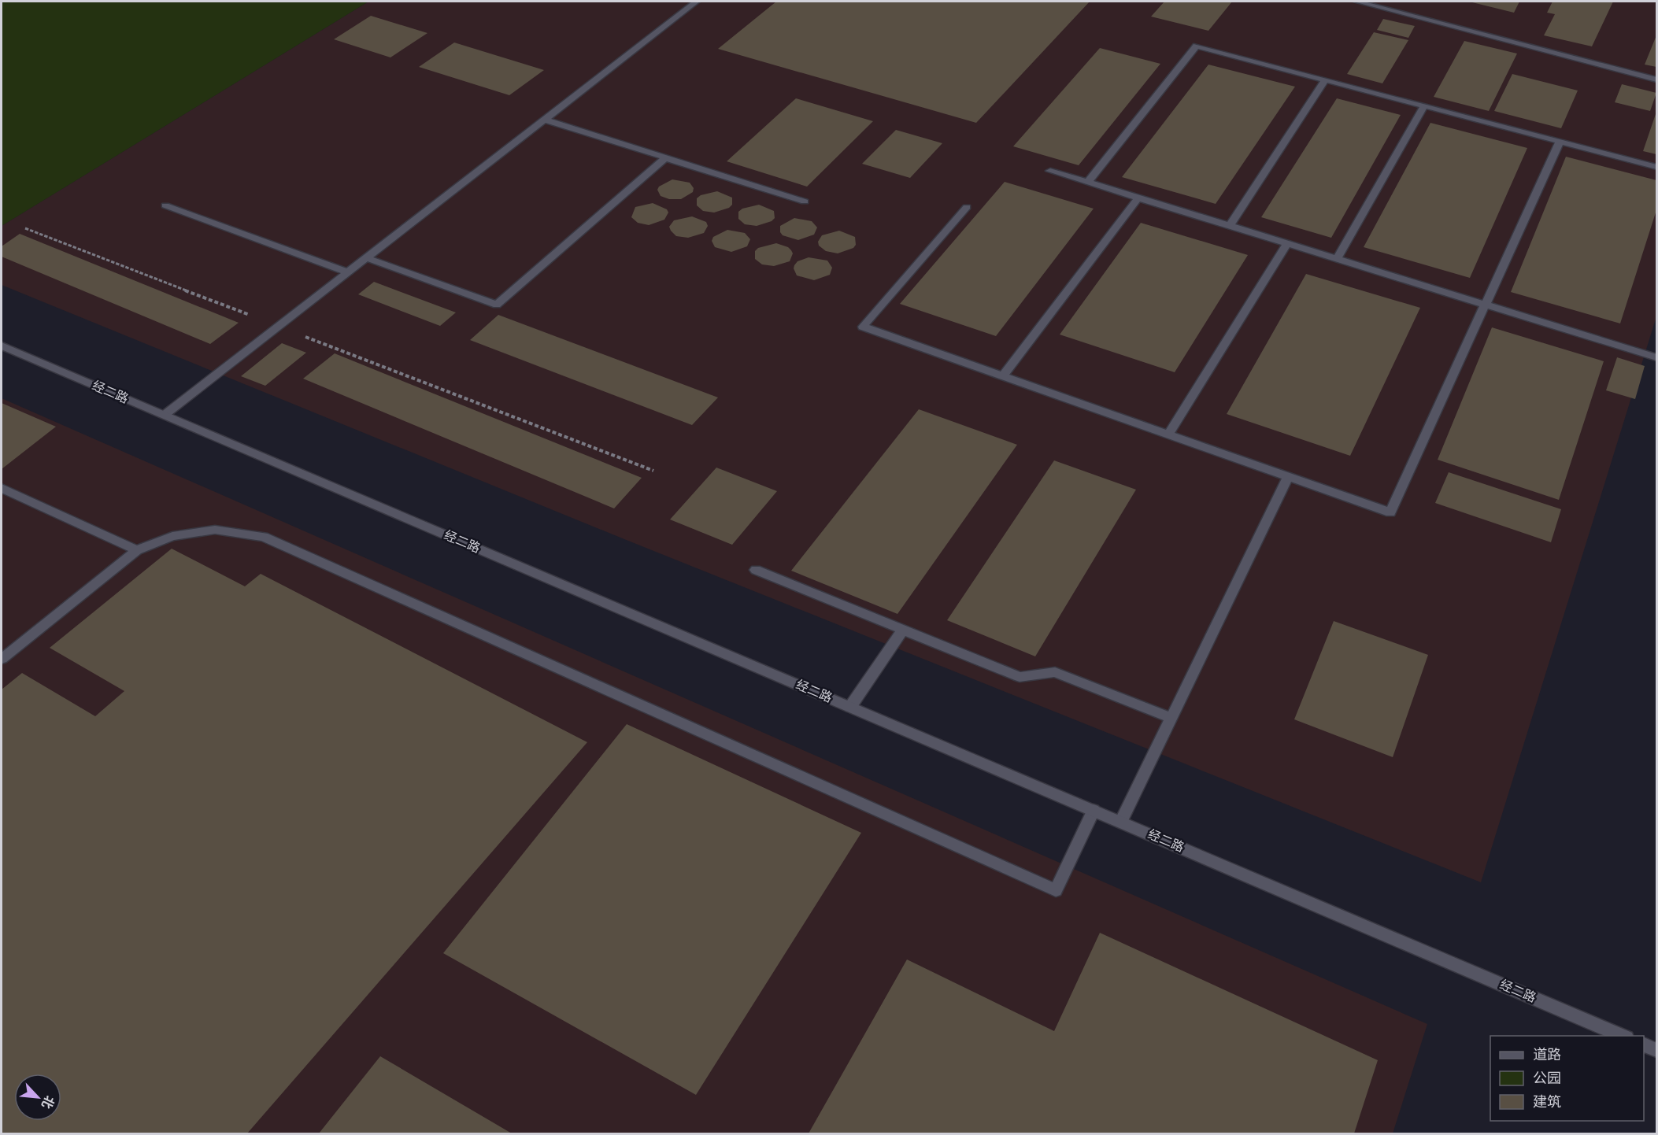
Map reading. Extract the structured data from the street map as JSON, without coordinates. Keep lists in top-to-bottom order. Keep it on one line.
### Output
{"streets":{"street":["经二路"]},"legend":["道路","公园","建筑"],"north":"bottom right"}
